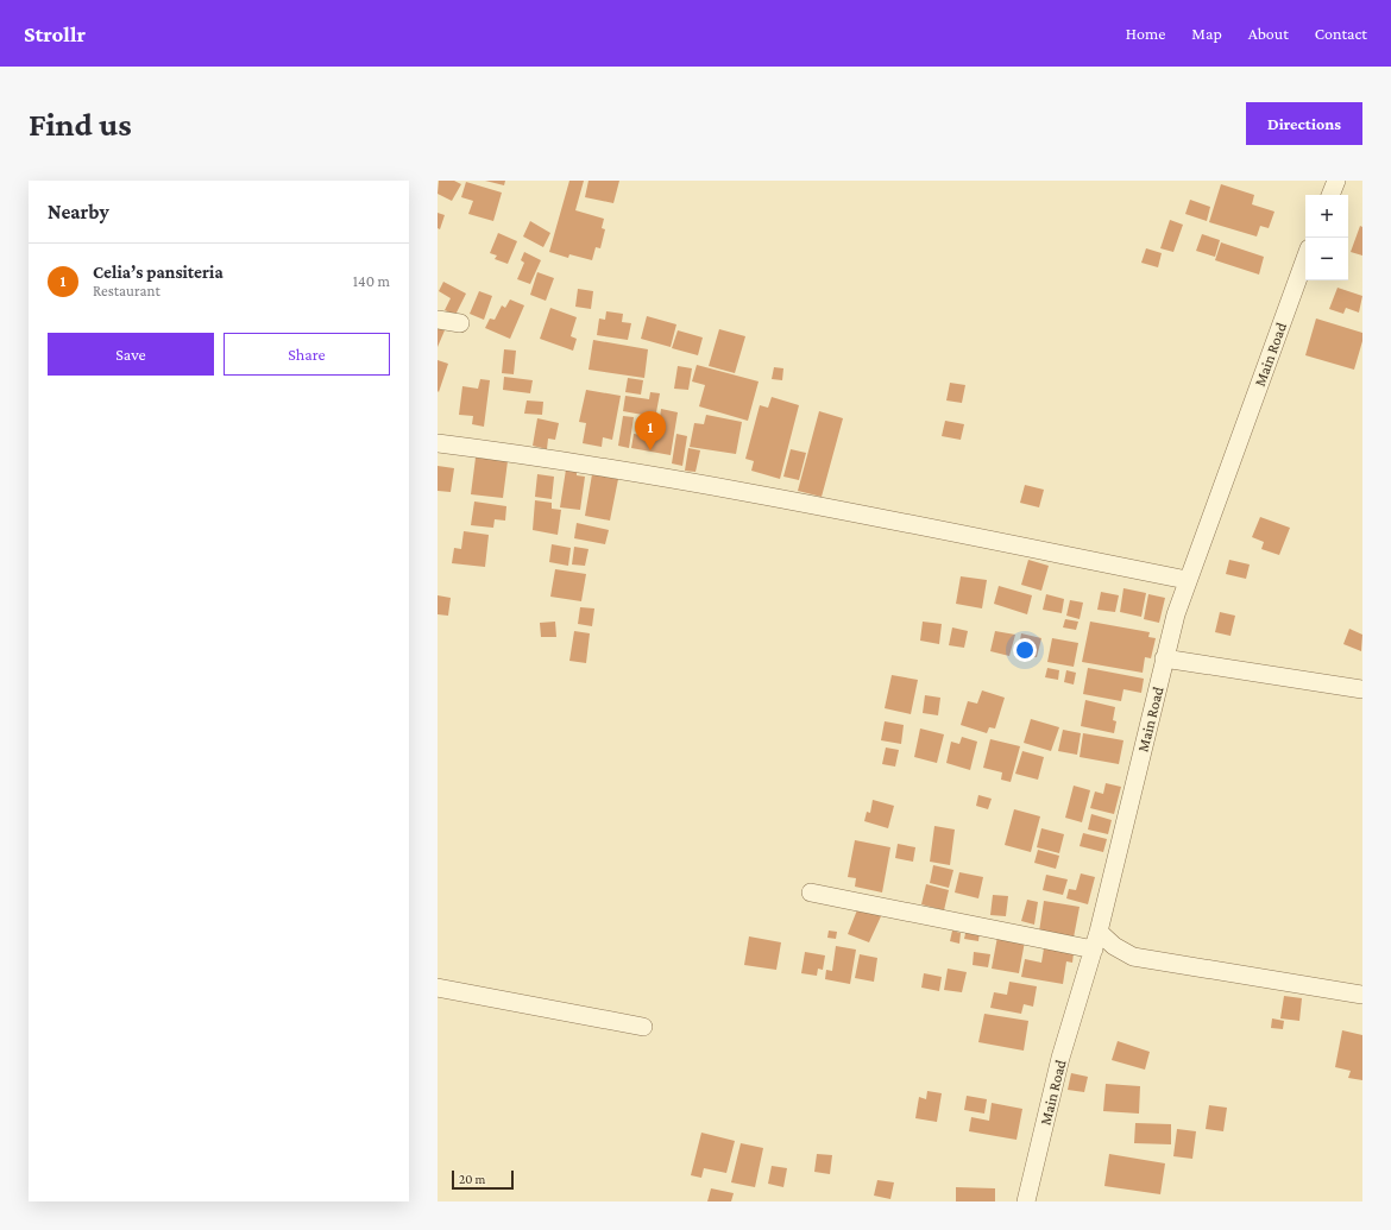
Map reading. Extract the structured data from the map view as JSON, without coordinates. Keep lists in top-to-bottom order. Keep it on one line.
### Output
{"streets":{"street":["Main Road"]},"scale_bar":"20 m","page":{"header":"Strollr","nav":["Home","Map","About","Contact"],"buttons":["Directions",["Save","Share"]],"title":"Find us","heading":"Nearby","map_buttons":["+","−"],"list":[{"mark":"1","name":"Celia’s pansiteria","note":"Restaurant","value":"140 m"}],"pins":"1","scale":"20 m"}}
